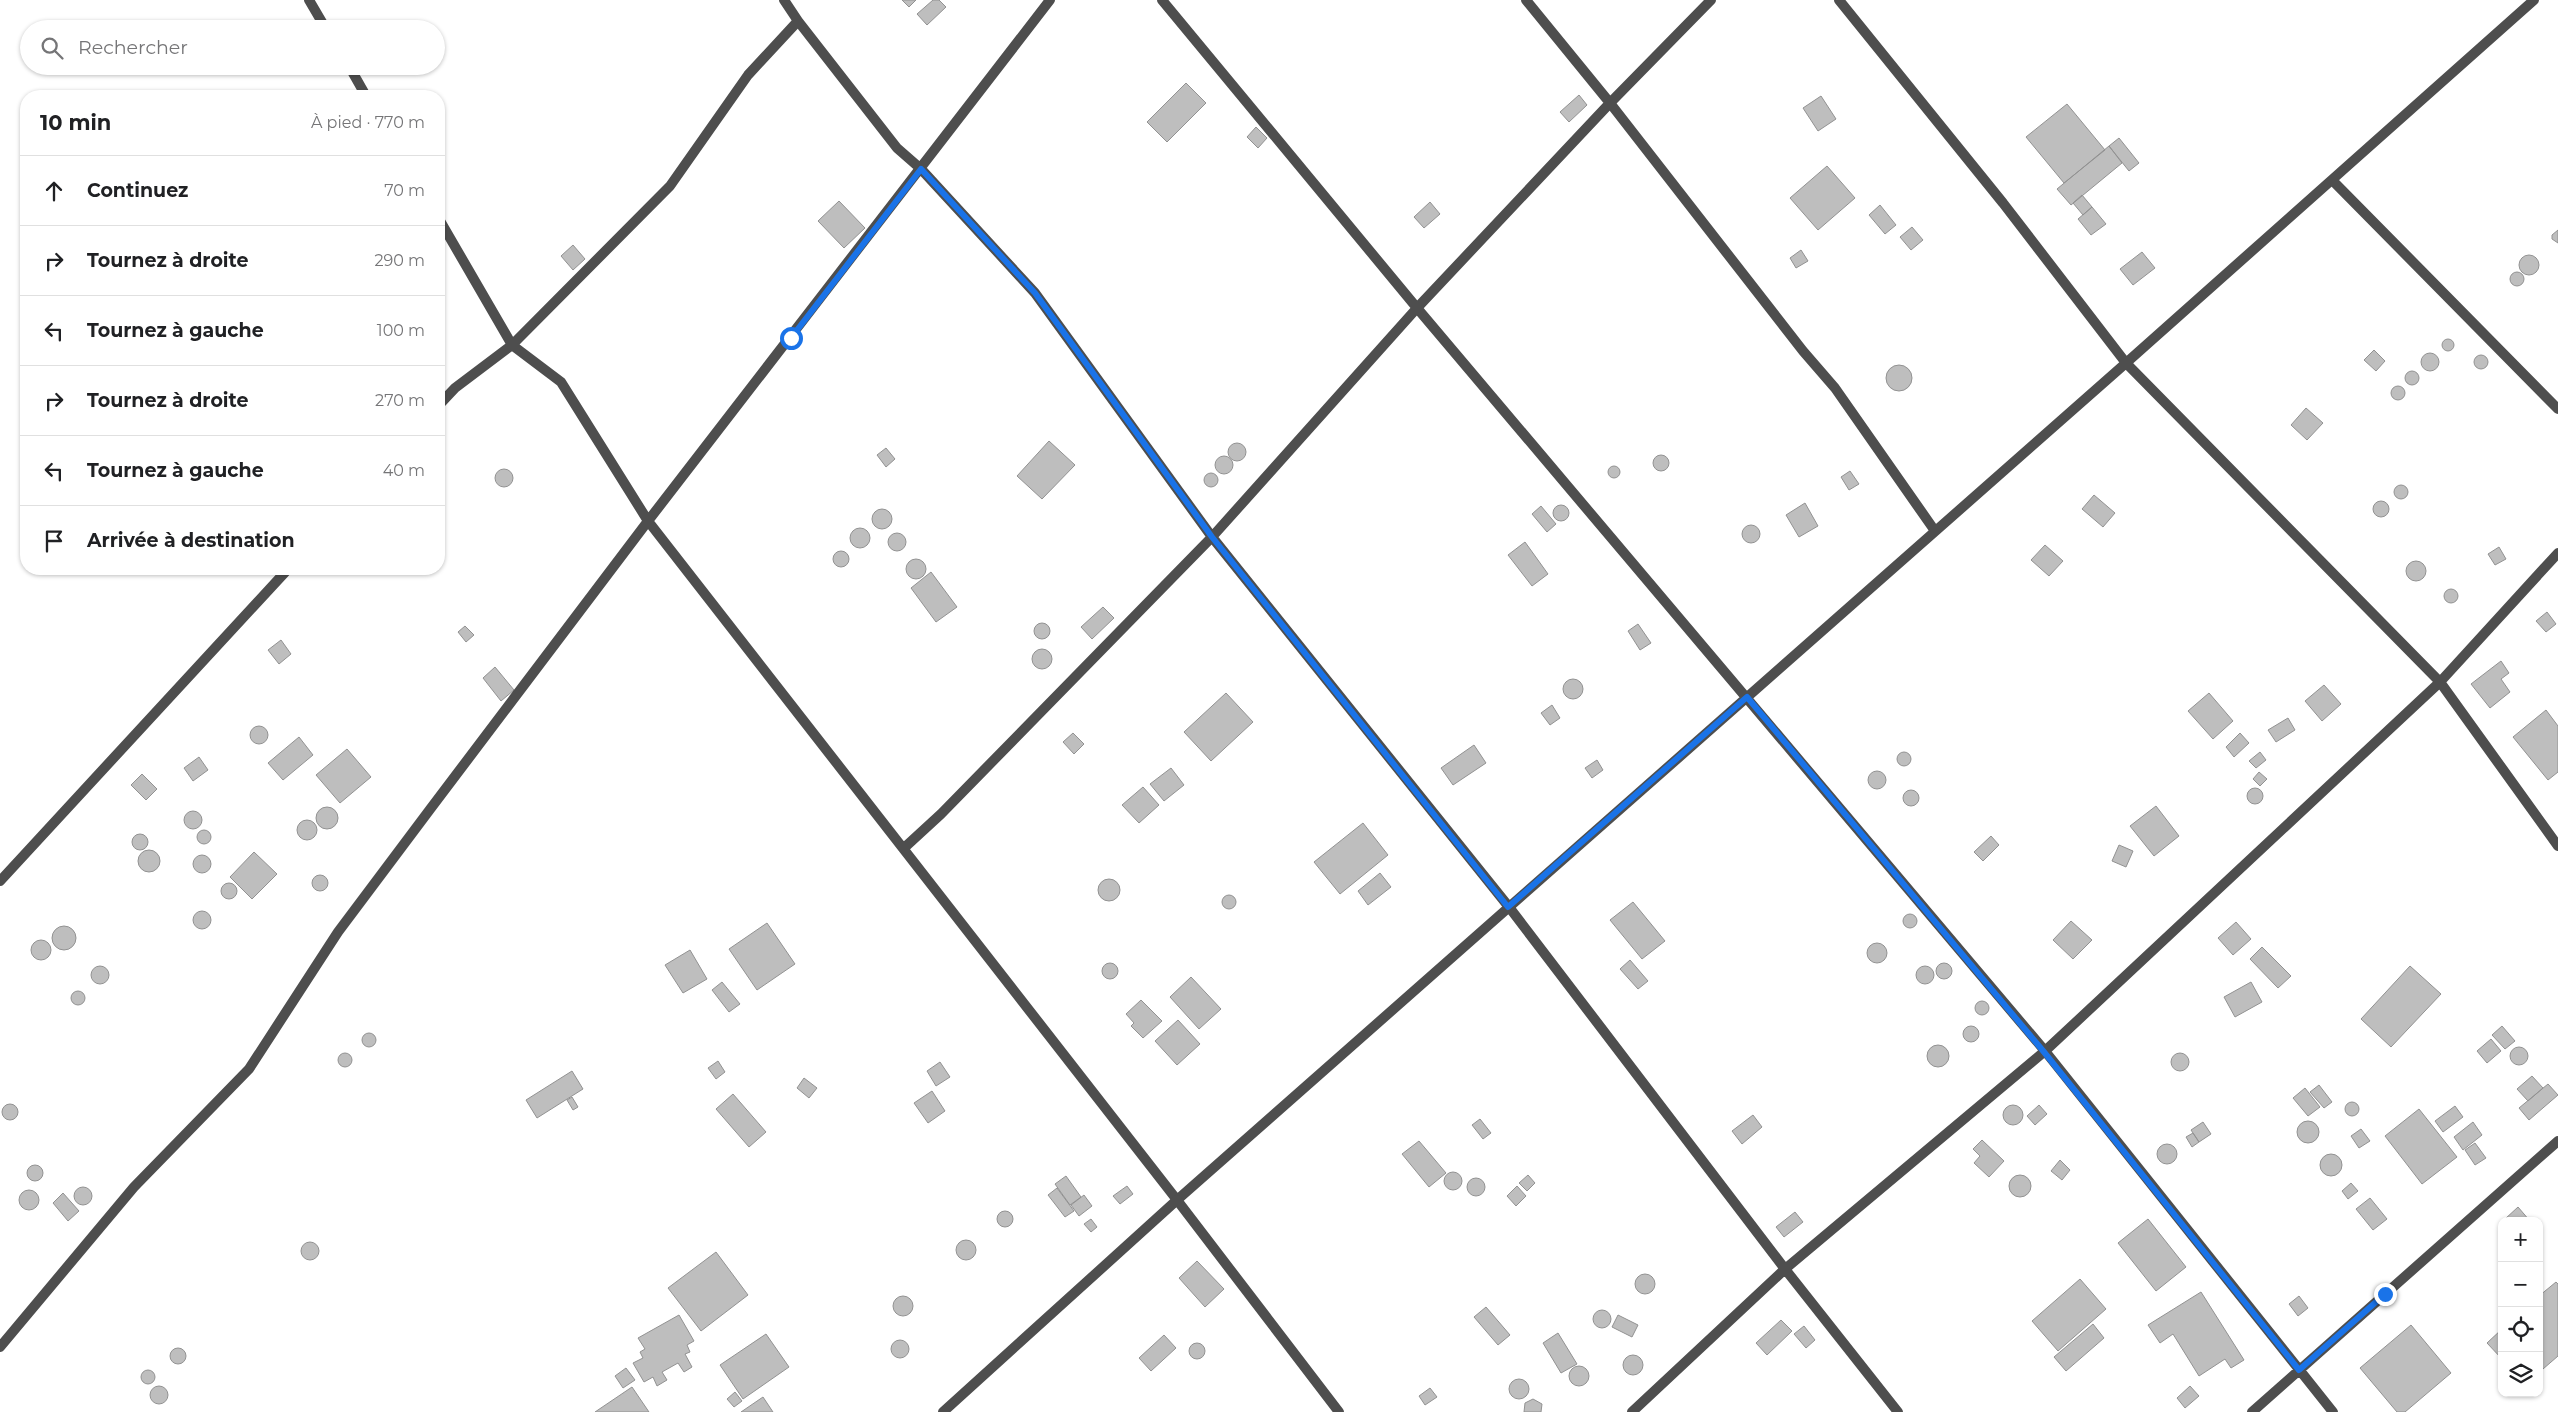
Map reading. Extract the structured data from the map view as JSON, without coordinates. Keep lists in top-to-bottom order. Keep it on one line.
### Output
{"page":{"search":"Rechercher","heading":["10 min","À pied · 770 m"],"list":[["Continuez","70 m"],["Tournez à droite","290 m"],["Tournez à gauche","100 m"],["Tournez à droite","270 m"],["Tournez à gauche","40 m"],"Arrivée à destination"],"map_buttons":["+","−"]}}
